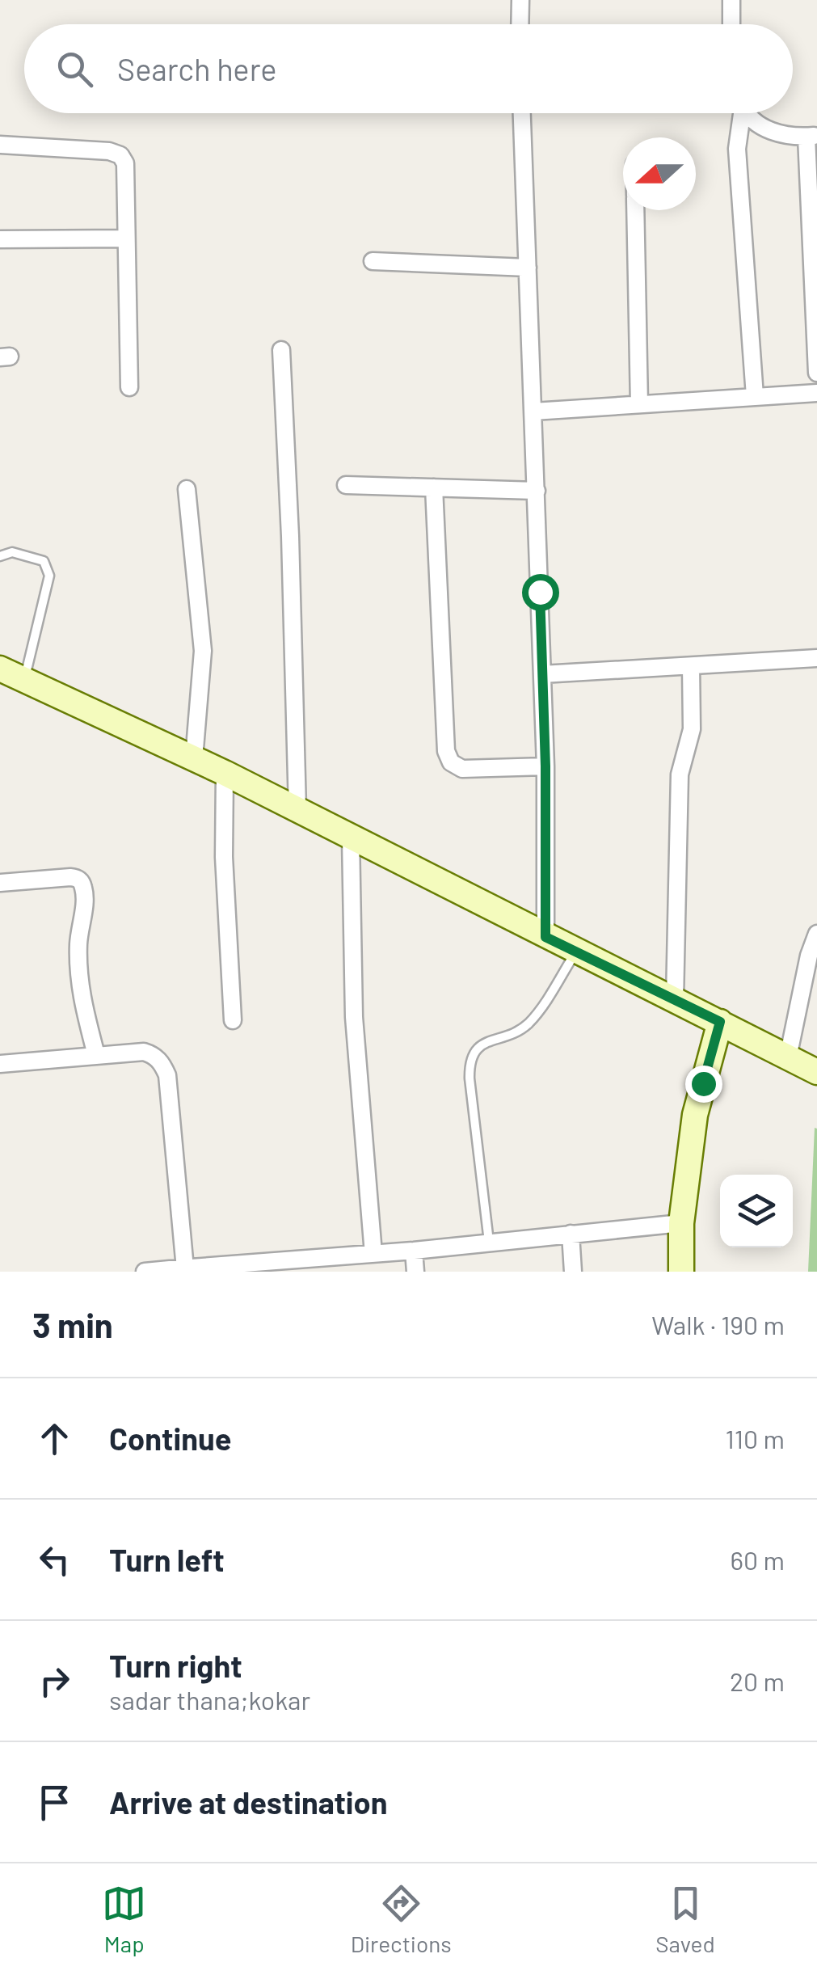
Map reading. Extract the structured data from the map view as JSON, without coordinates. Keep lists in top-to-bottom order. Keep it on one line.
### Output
{"north":"left","page":{"search":"Search here","heading":["3 min","Walk · 190 m"],"list":[["Continue","110 m"],["Turn left","60 m"],["Turn right","sadar thana;kokar","20 m"],"Arrive at destination"],"nav":["Map","Directions","Saved"]}}
